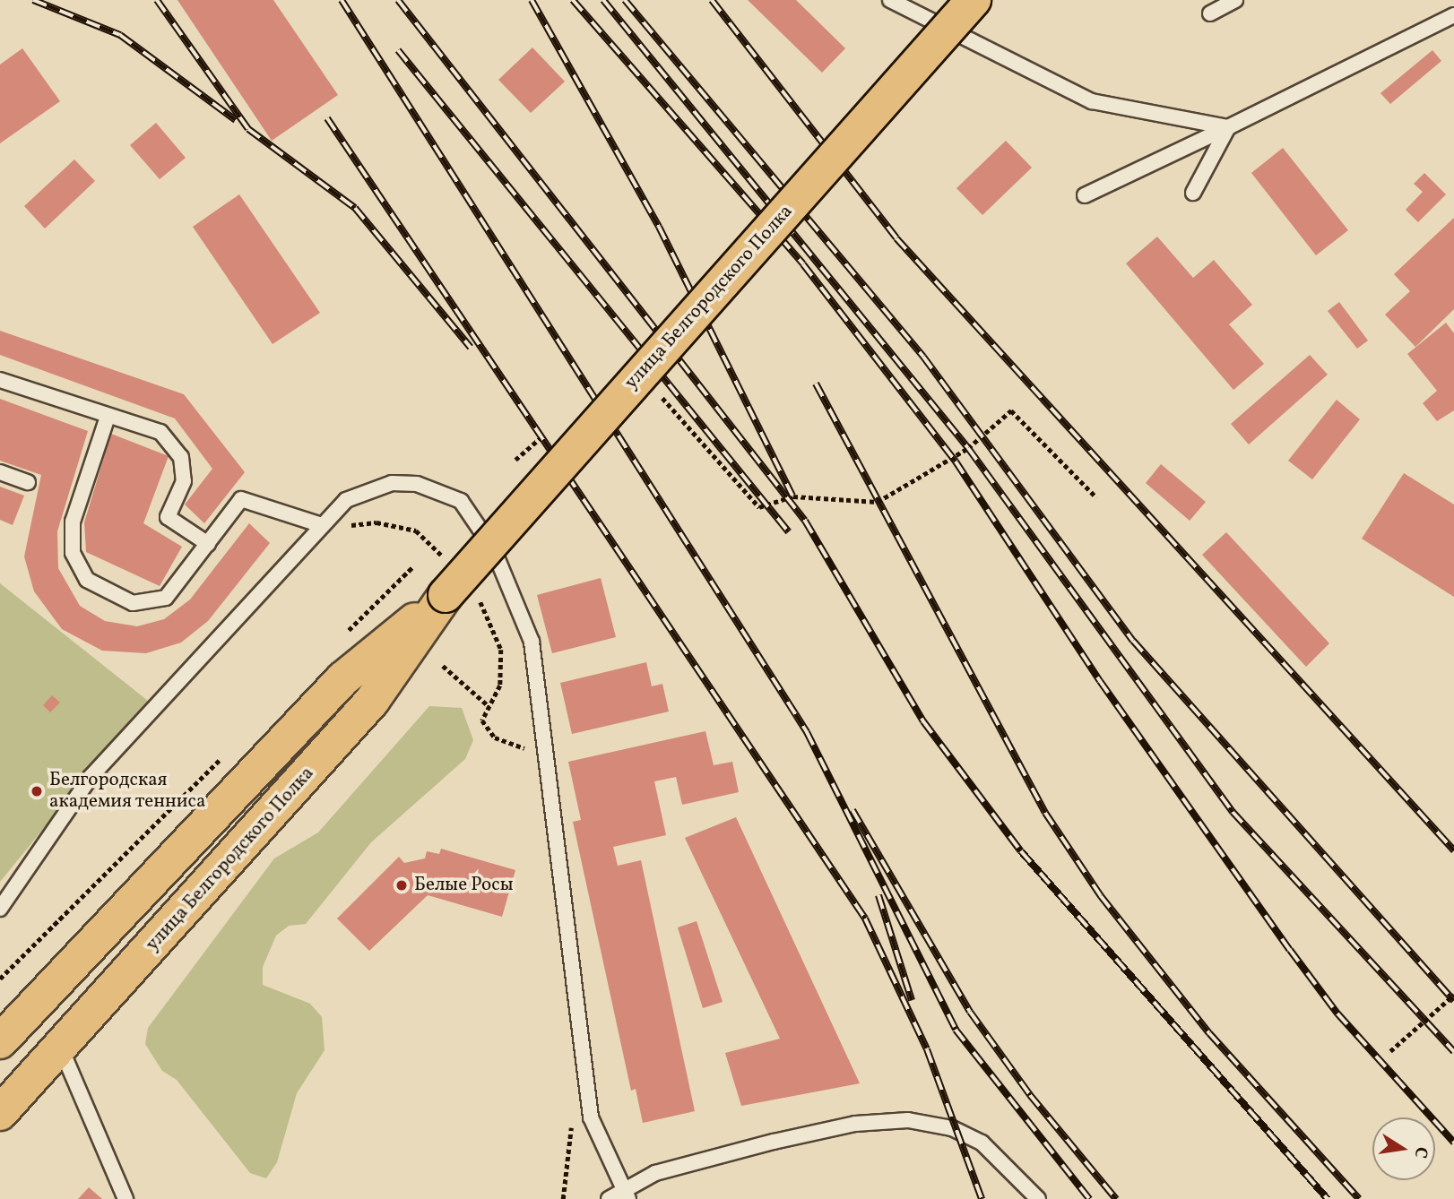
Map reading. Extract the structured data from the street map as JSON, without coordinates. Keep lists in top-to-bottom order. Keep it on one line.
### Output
{"streets":{"main road":["улица Белгородского Полка"]},"places":["Белгородская академия тенниса","Белые Росы"],"north":"right"}
